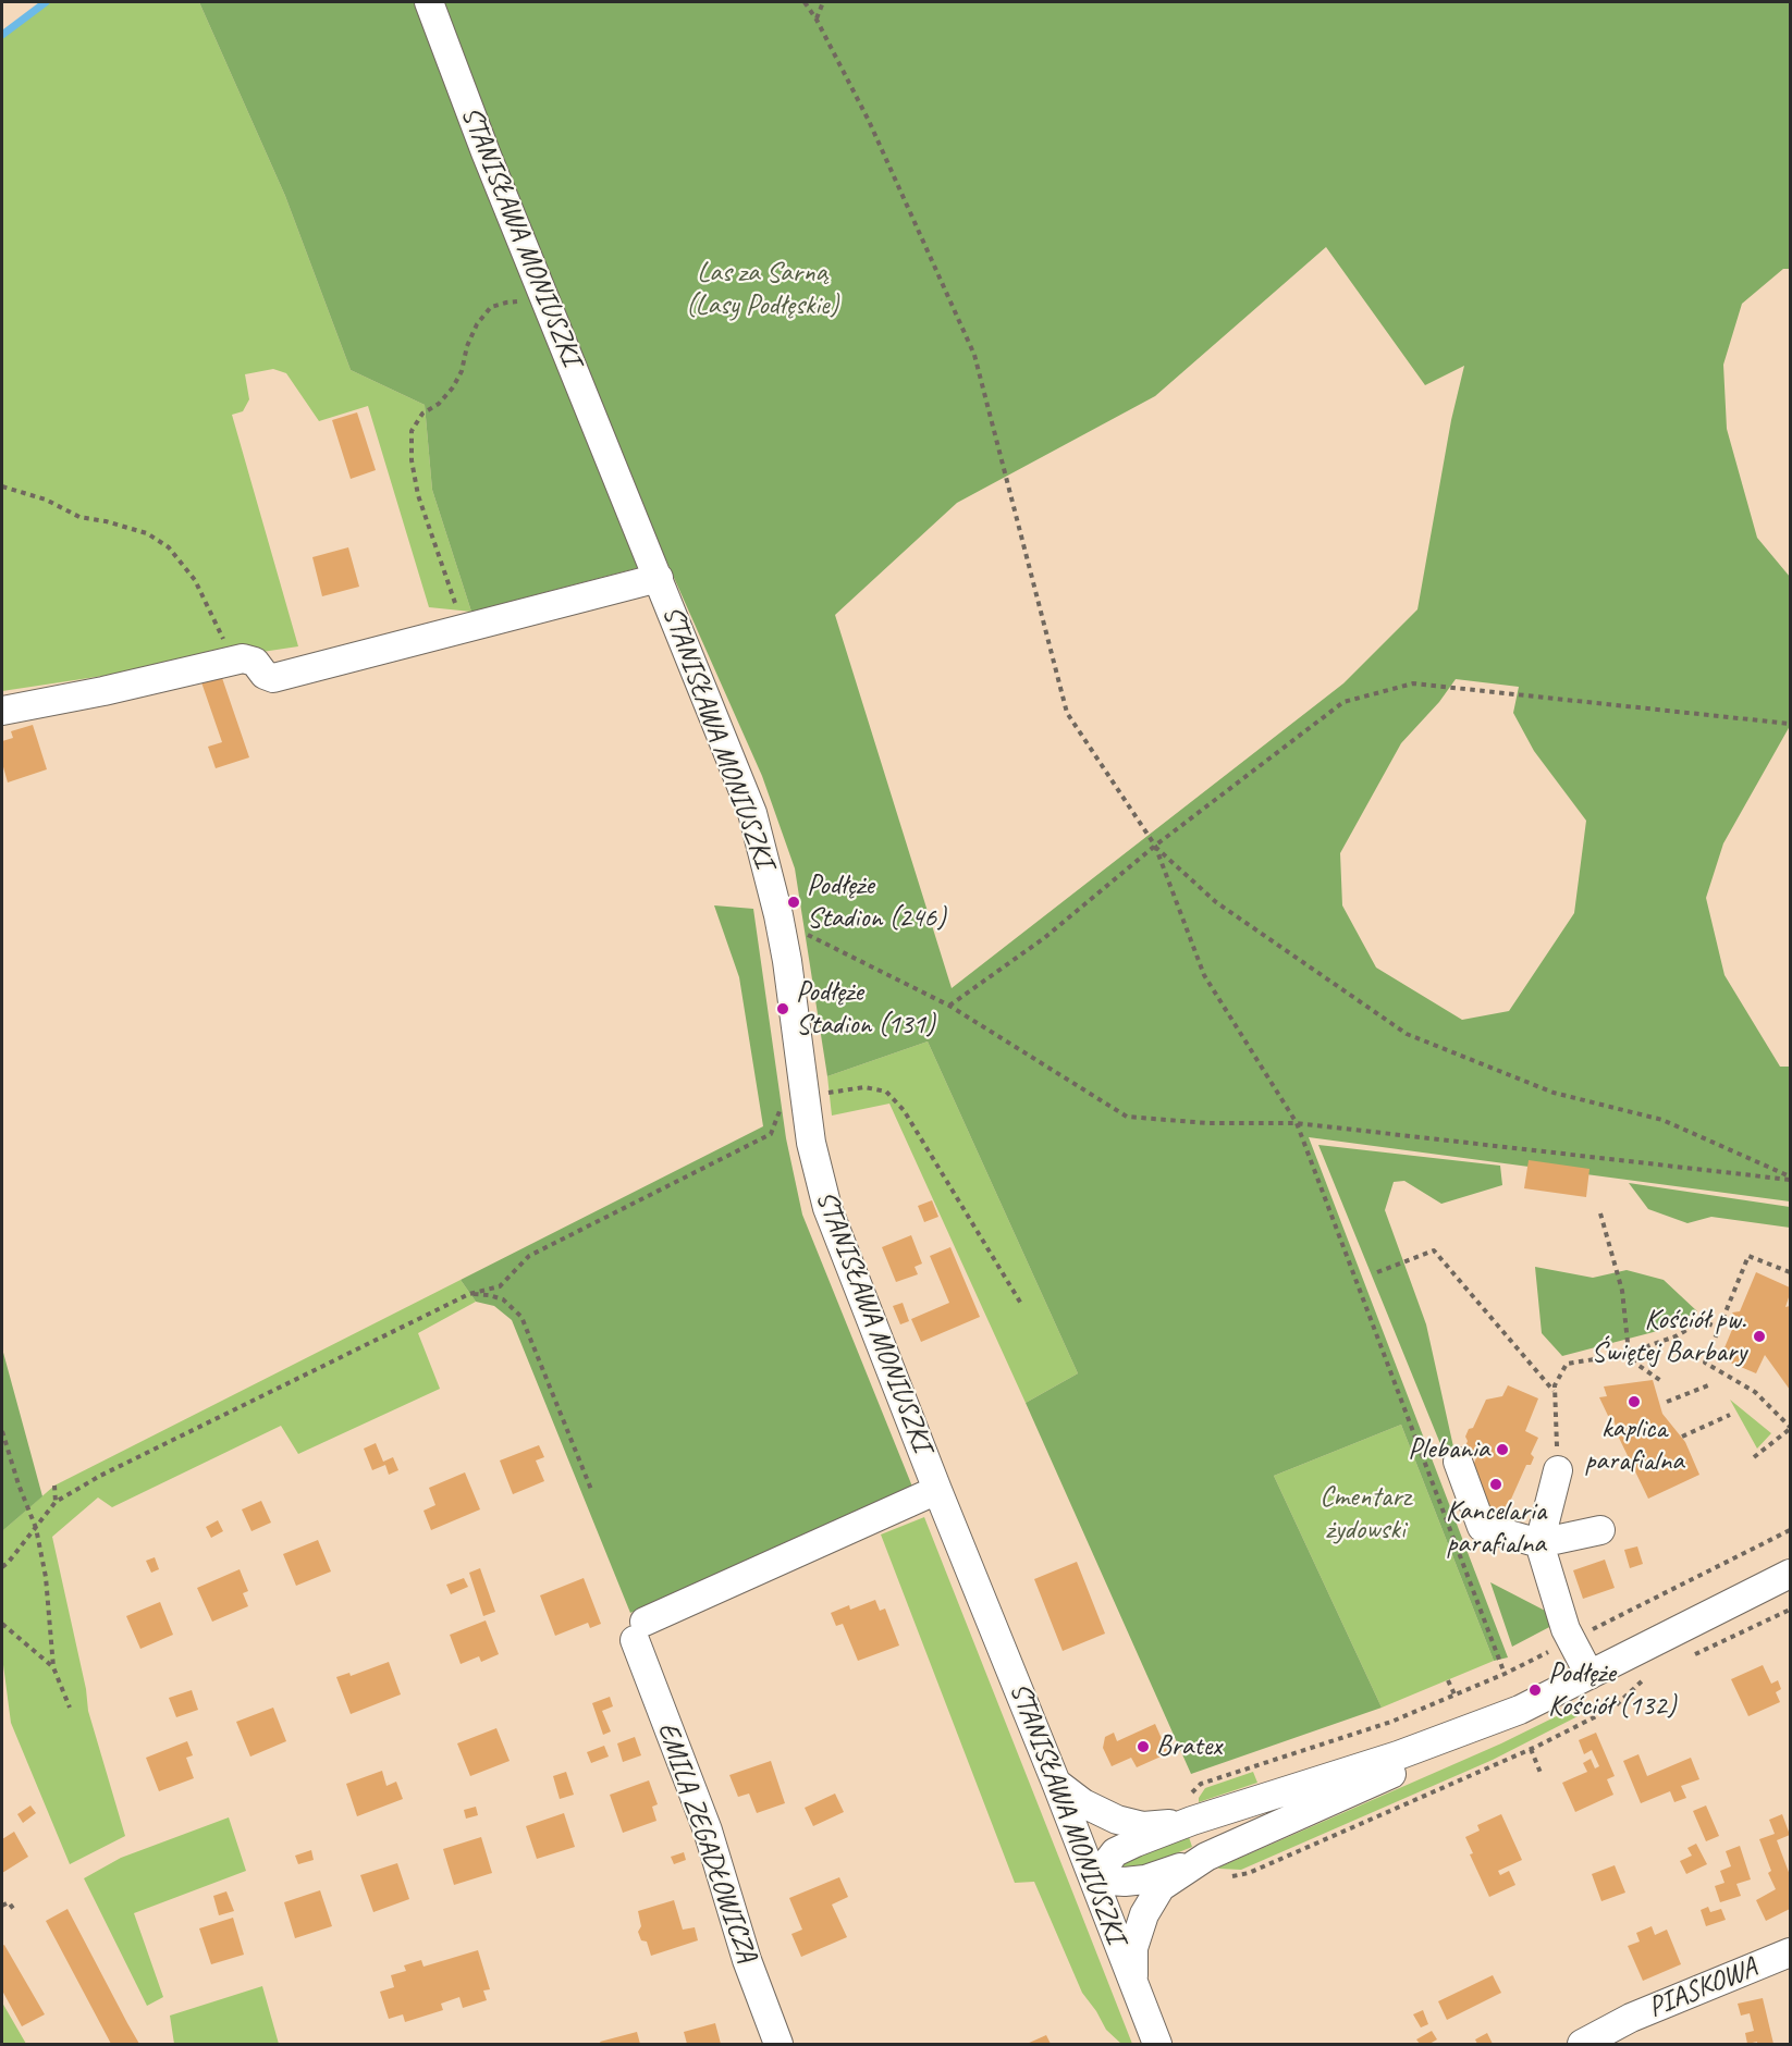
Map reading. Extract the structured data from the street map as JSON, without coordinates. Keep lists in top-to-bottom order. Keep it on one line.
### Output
{"streets":{"street":["STANISŁAWA MONIUSZKI","EMILA ZEGADŁOWICZA","PIASKOWA"]},"crossings":[["STANISŁAWA MONIUSZKI","EMILA ZEGADŁOWICZA"]],"parks":["Las za Sarną (Lasy Podłęskie)","Cmentarz żydowski"],"places":["Podłęże Stadion (246)","Podłęże Stadion (131)","Kościół pw. Świętej Barbary","kaplica parafialna","Plebania","Kancelaria parafialna","Podłęże Kościół (132)","Bratex"]}
